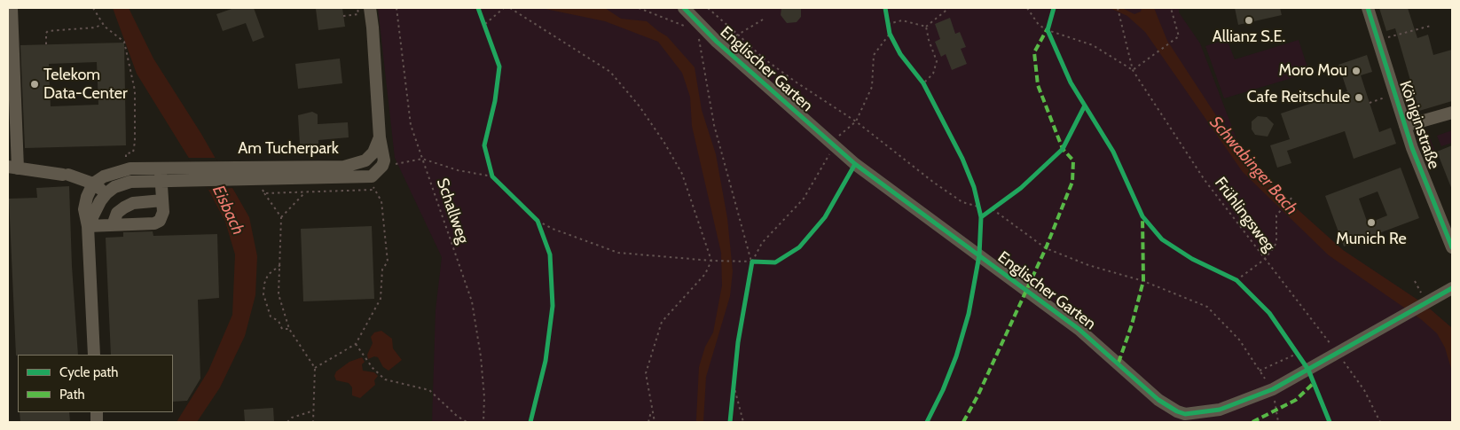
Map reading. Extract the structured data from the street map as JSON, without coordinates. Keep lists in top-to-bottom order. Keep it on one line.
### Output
{"streets":{"street":["Englischer Garten","Königinstraße","Am Tucherpark"],"path":["Schallweg","Frühlingsweg"]},"crossings":[["Englischer Garten","Frühlingsweg"]],"water":["Schwabinger Bach","Eisbach"],"places":["Allianz S.E.","Moro Mou","Telekom Data-Center","Cafe Reitschule","Munich Re"],"legend":["Cycle path","Path"]}
